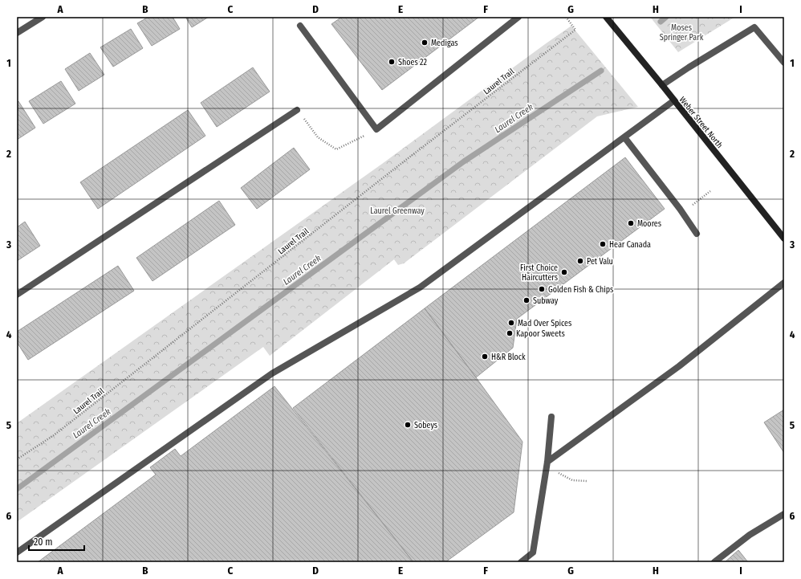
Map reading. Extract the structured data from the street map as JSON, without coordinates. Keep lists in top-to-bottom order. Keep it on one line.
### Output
{"streets":{"main road":["Weber Street North"],"path":["Laurel Trail"]},"water":["Laurel Creek"],"parks":["Moses Springer Park","Laurel Greenway"],"places":["Medigas","Shoes 22","Moores","Hear Canada","Pet Valu","First Choice Haircutters","Golden Fish & Chips","Subway","Mad Over Spices","Kapoor Sweets","H&R Block","Sobeys"],"scale_bar":"20 m","grid":{"columns":["A","B","C","D","E","F","G","H","I"],"rows":["1","2","3","4","5","6"]}}
